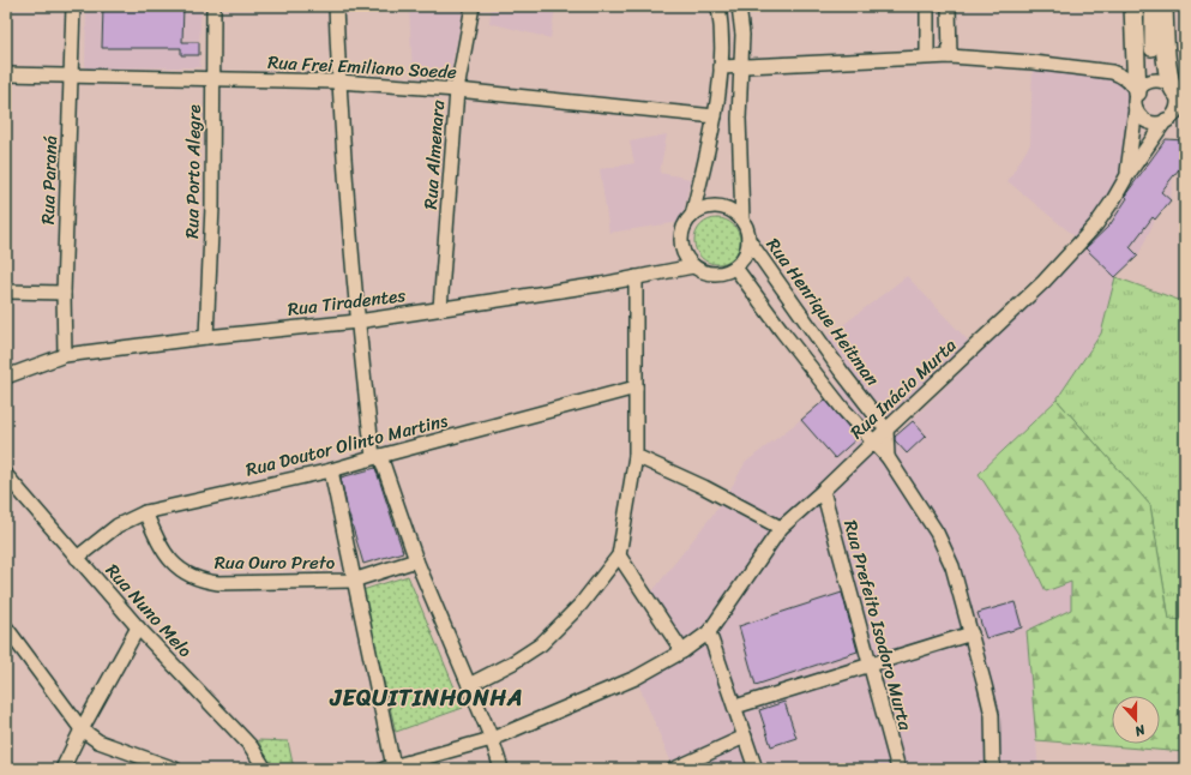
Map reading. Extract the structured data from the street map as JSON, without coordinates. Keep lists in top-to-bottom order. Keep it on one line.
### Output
{"streets":{"street":["Rua Frei Emiliano Soede","Rua Almenara","Rua Porto Alegre","Rua Paraná","Rua Tiradentes","Rua Henrique Heitman","Rua Inácio Murta","Rua Doutor Olinto Martins","Rua Ouro Preto","Rua Nuno Melo","Rua Prefeito Isodoro Murta"]},"crossings":[["Rua Frei Emiliano Soede","Rua Almenara"],["Rua Frei Emiliano Soede","Rua Porto Alegre"],["Rua Frei Emiliano Soede","Rua Paraná"],["Rua Almenara","Rua Tiradentes"],["Rua Porto Alegre","Rua Tiradentes"],["Rua Paraná","Rua Tiradentes"],["Rua Tiradentes","Rua Henrique Heitman"],["Rua Henrique Heitman","Rua Inácio Murta"],["Rua Inácio Murta","Rua Prefeito Isodoro Murta"],["Rua Doutor Olinto Martins","Rua Ouro Preto"],["Rua Doutor Olinto Martins","Rua Nuno Melo"]],"districts":["JEQUITINHONHA"],"north":"bottom"}
